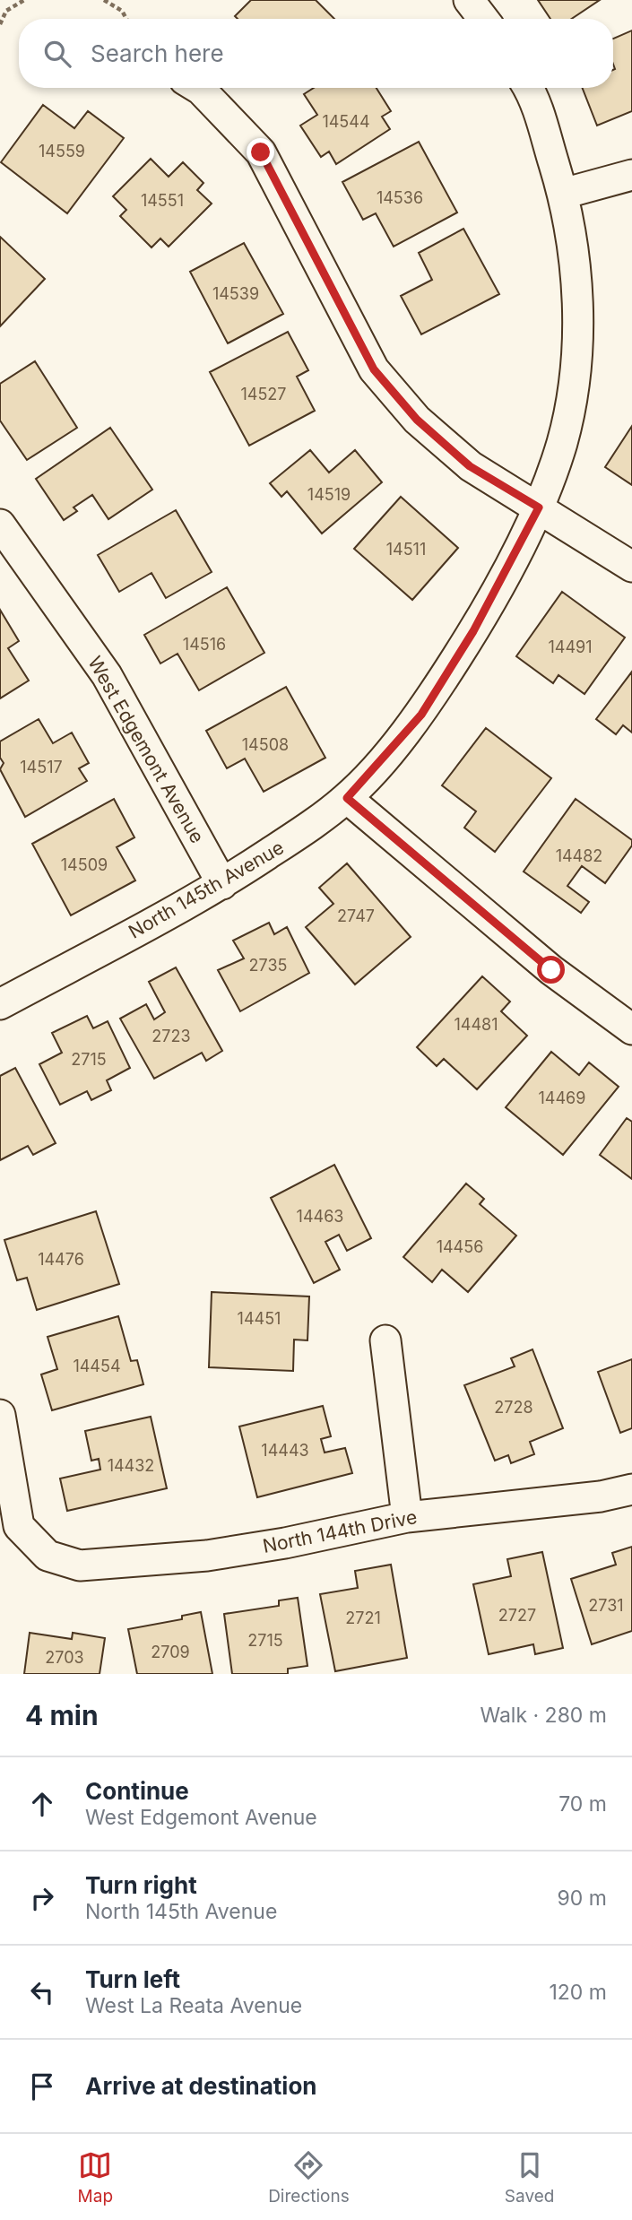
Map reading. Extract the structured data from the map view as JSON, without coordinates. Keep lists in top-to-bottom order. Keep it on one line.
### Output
{"streets":{"street":["West Edgemont Avenue","North 145th Avenue","North 144th Drive"]},"crossings":[["West Edgemont Avenue","North 145th Avenue"]],"house_numbers":["14544","14559","14536","14551","14539","14527","14519","14511","14516","14491","14508","14517","14482","14509","2747","2735","14481","2723","2715","14469","14463","14456","14476","14451","14454","2728","14443","14432","2731","2727","2721","2715","2709","2703"],"page":{"search":"Search here","heading":["4 min","Walk · 280 m"],"list":[["Continue","West Edgemont Avenue","70 m"],["Turn right","North 145th Avenue","90 m"],["Turn left","West La Reata Avenue","120 m"],"Arrive at destination"],"nav":["Map","Directions","Saved"]}}
